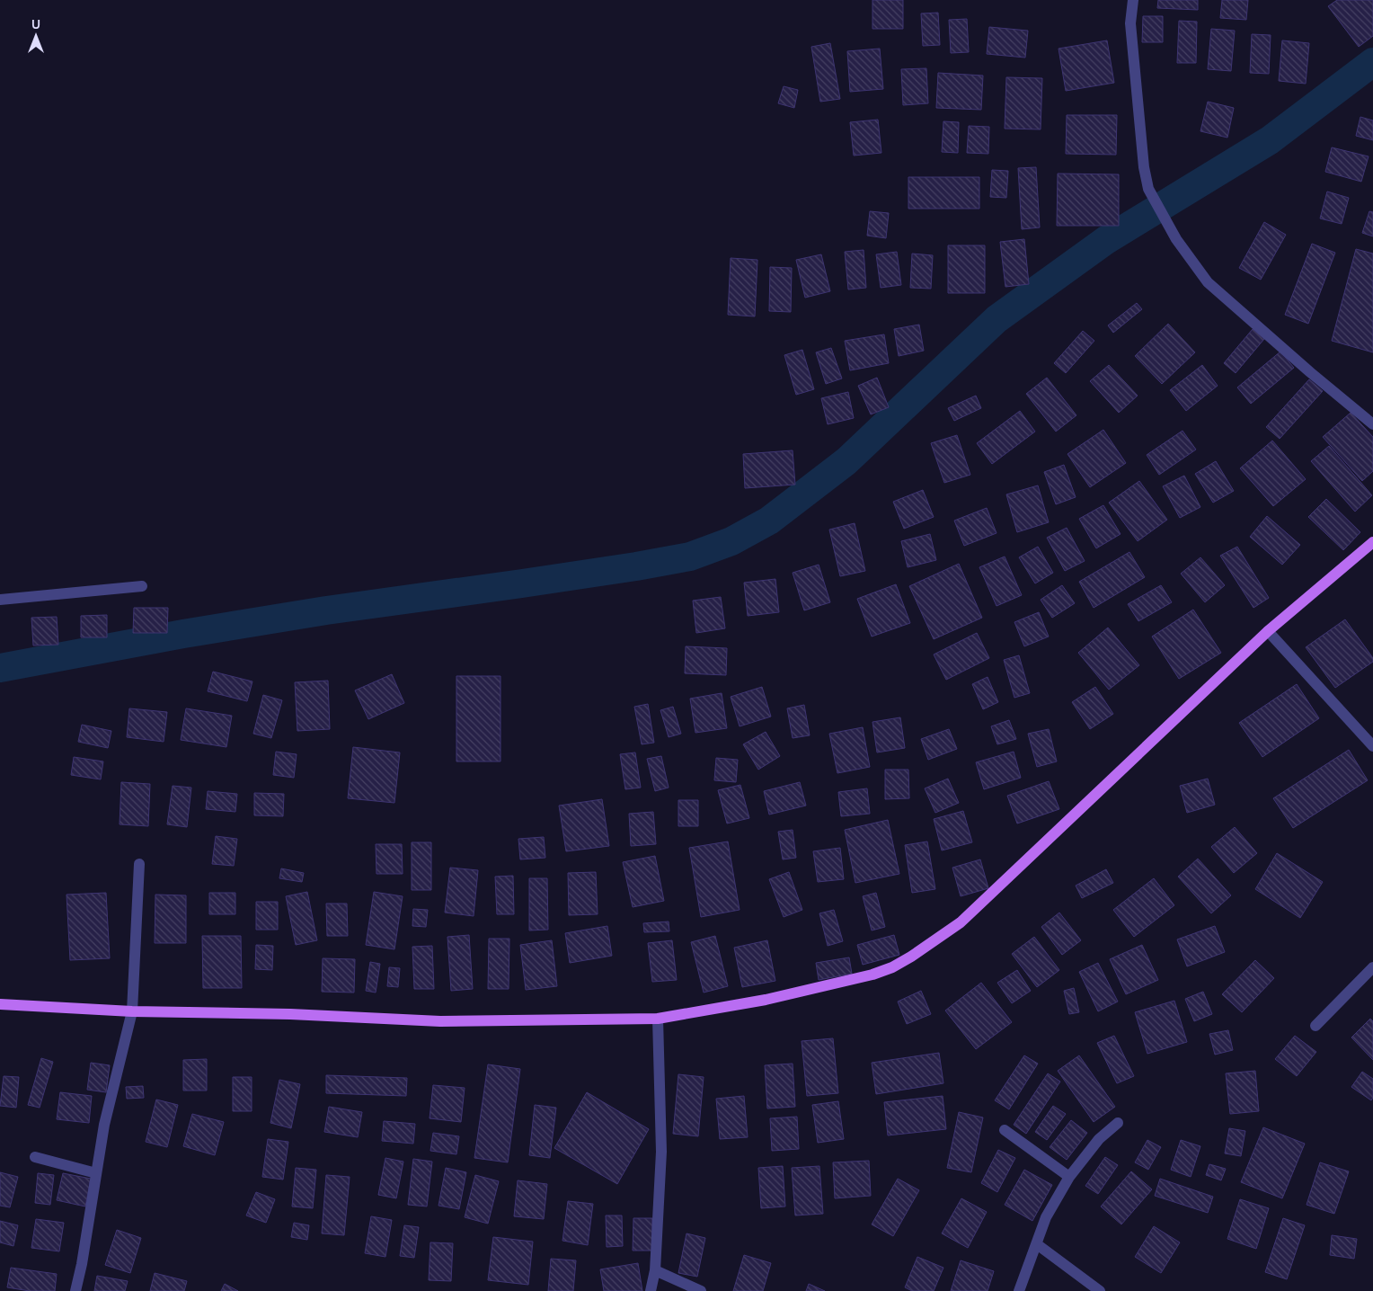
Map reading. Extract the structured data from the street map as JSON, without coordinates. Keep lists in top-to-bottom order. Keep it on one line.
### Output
{"north":"top"}
